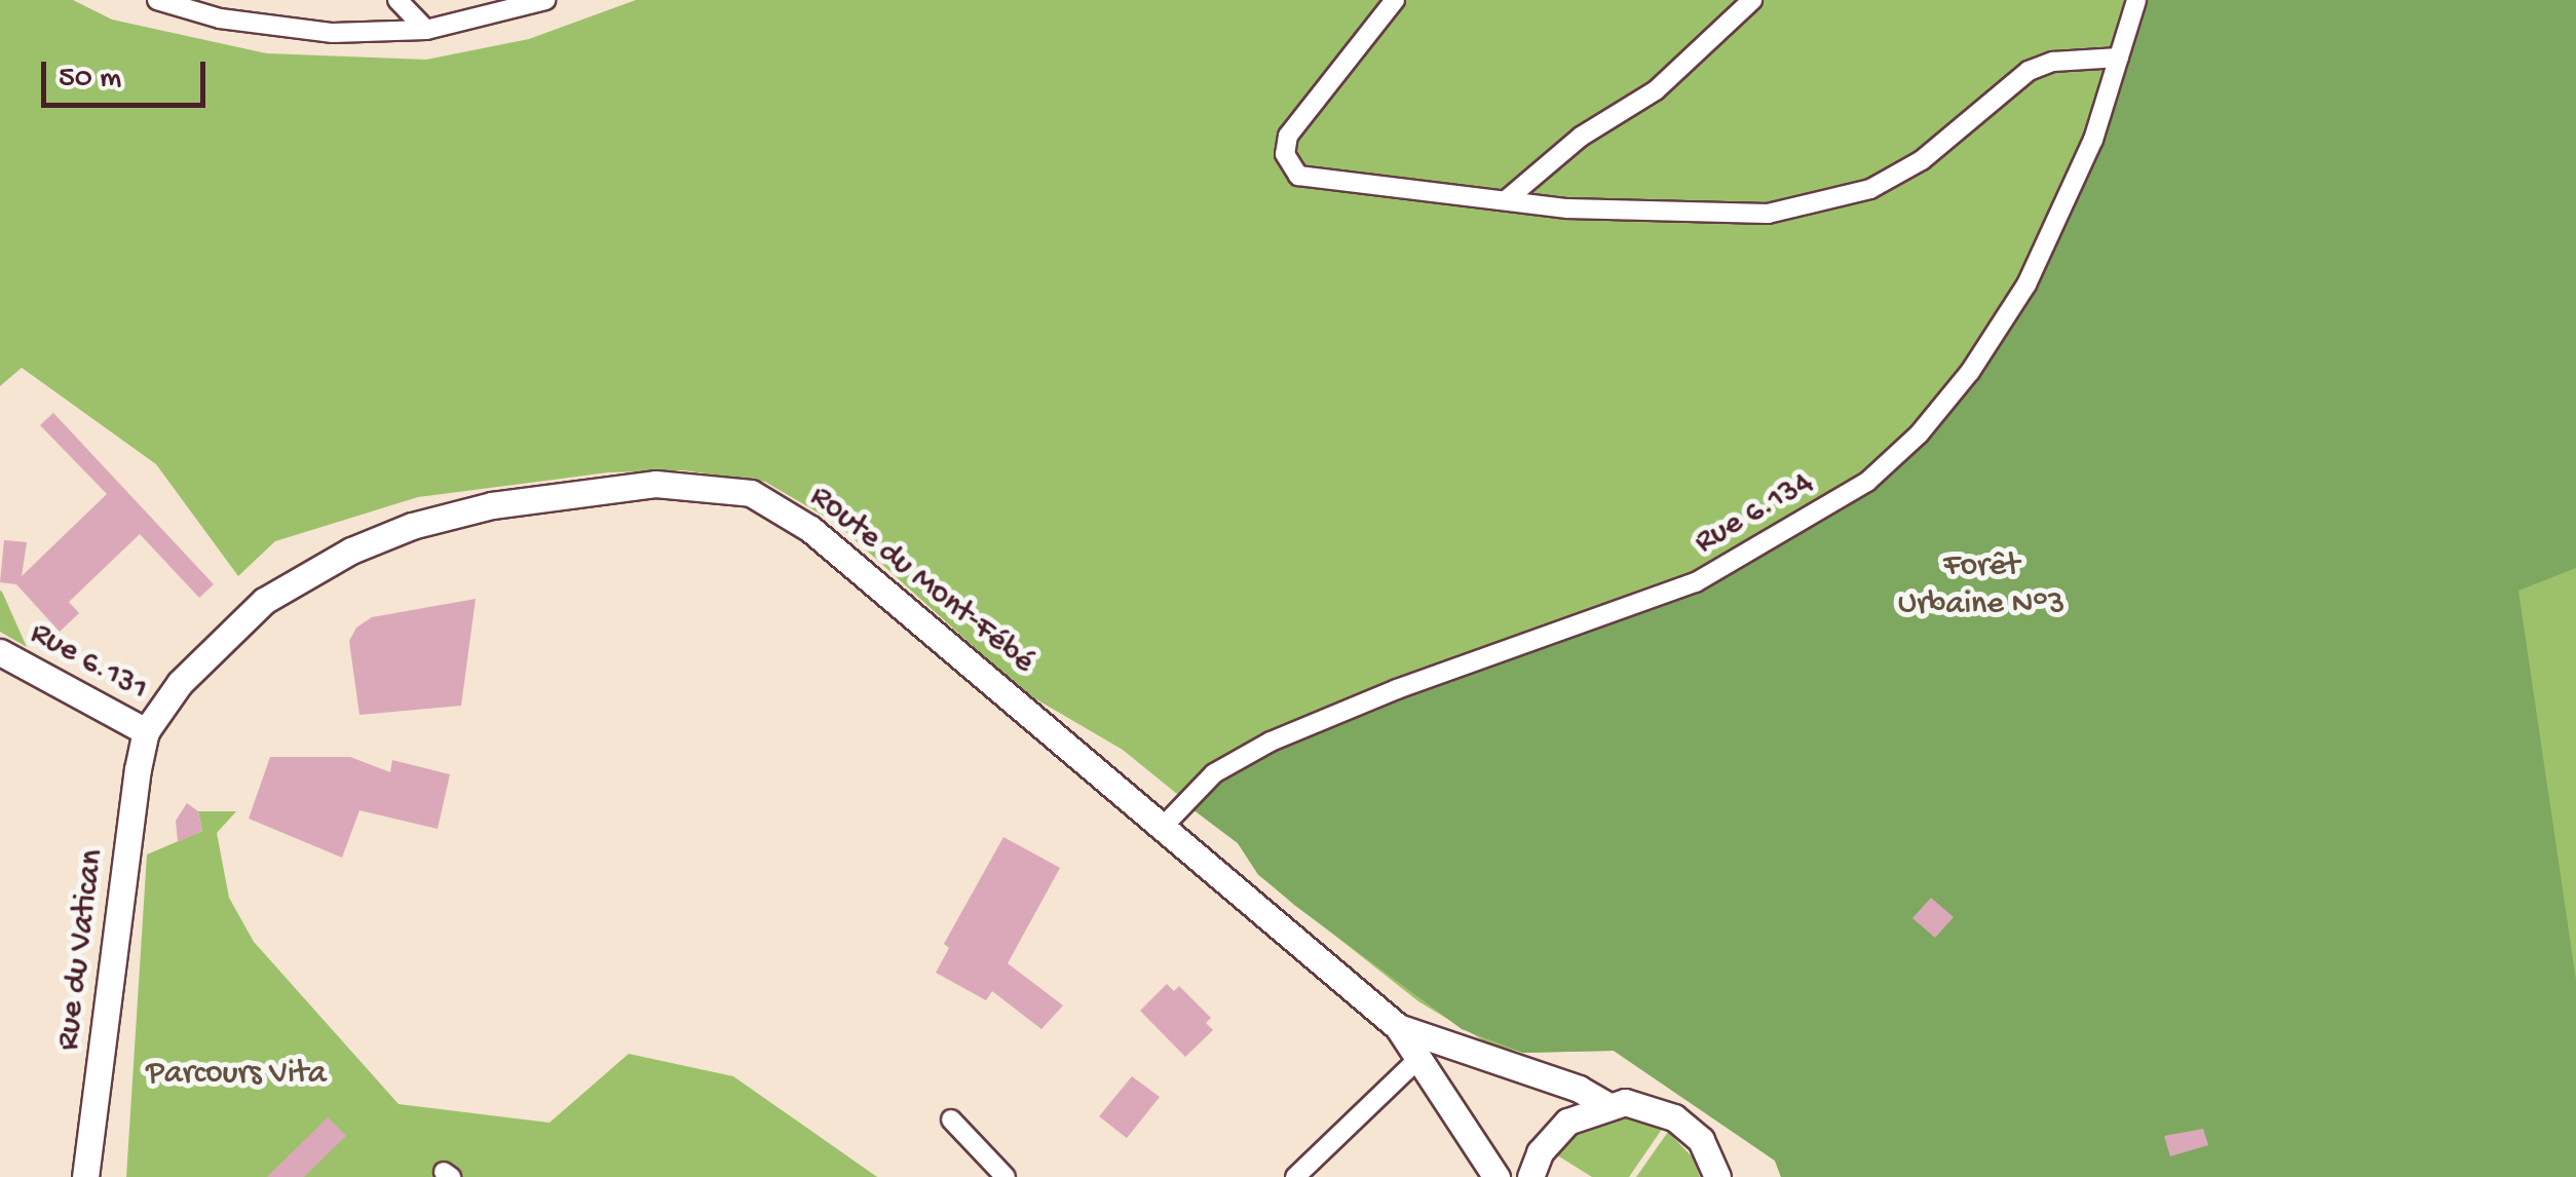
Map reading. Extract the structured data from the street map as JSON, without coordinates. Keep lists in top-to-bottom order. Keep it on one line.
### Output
{"streets":{"street":["Rue 6.134","Route du Mont-Fébé","Rue 6.131","Rue du Vatican"]},"crossings":[["Rue 6.134","Route du Mont-Fébé"],["Route du Mont-Fébé","Rue 6.131"],["Route du Mont-Fébé","Rue du Vatican"],["Rue 6.131","Rue du Vatican"]],"parks":["Forêt Urbaine N°3","Parcours Vita"],"scale_bar":"50 m"}
